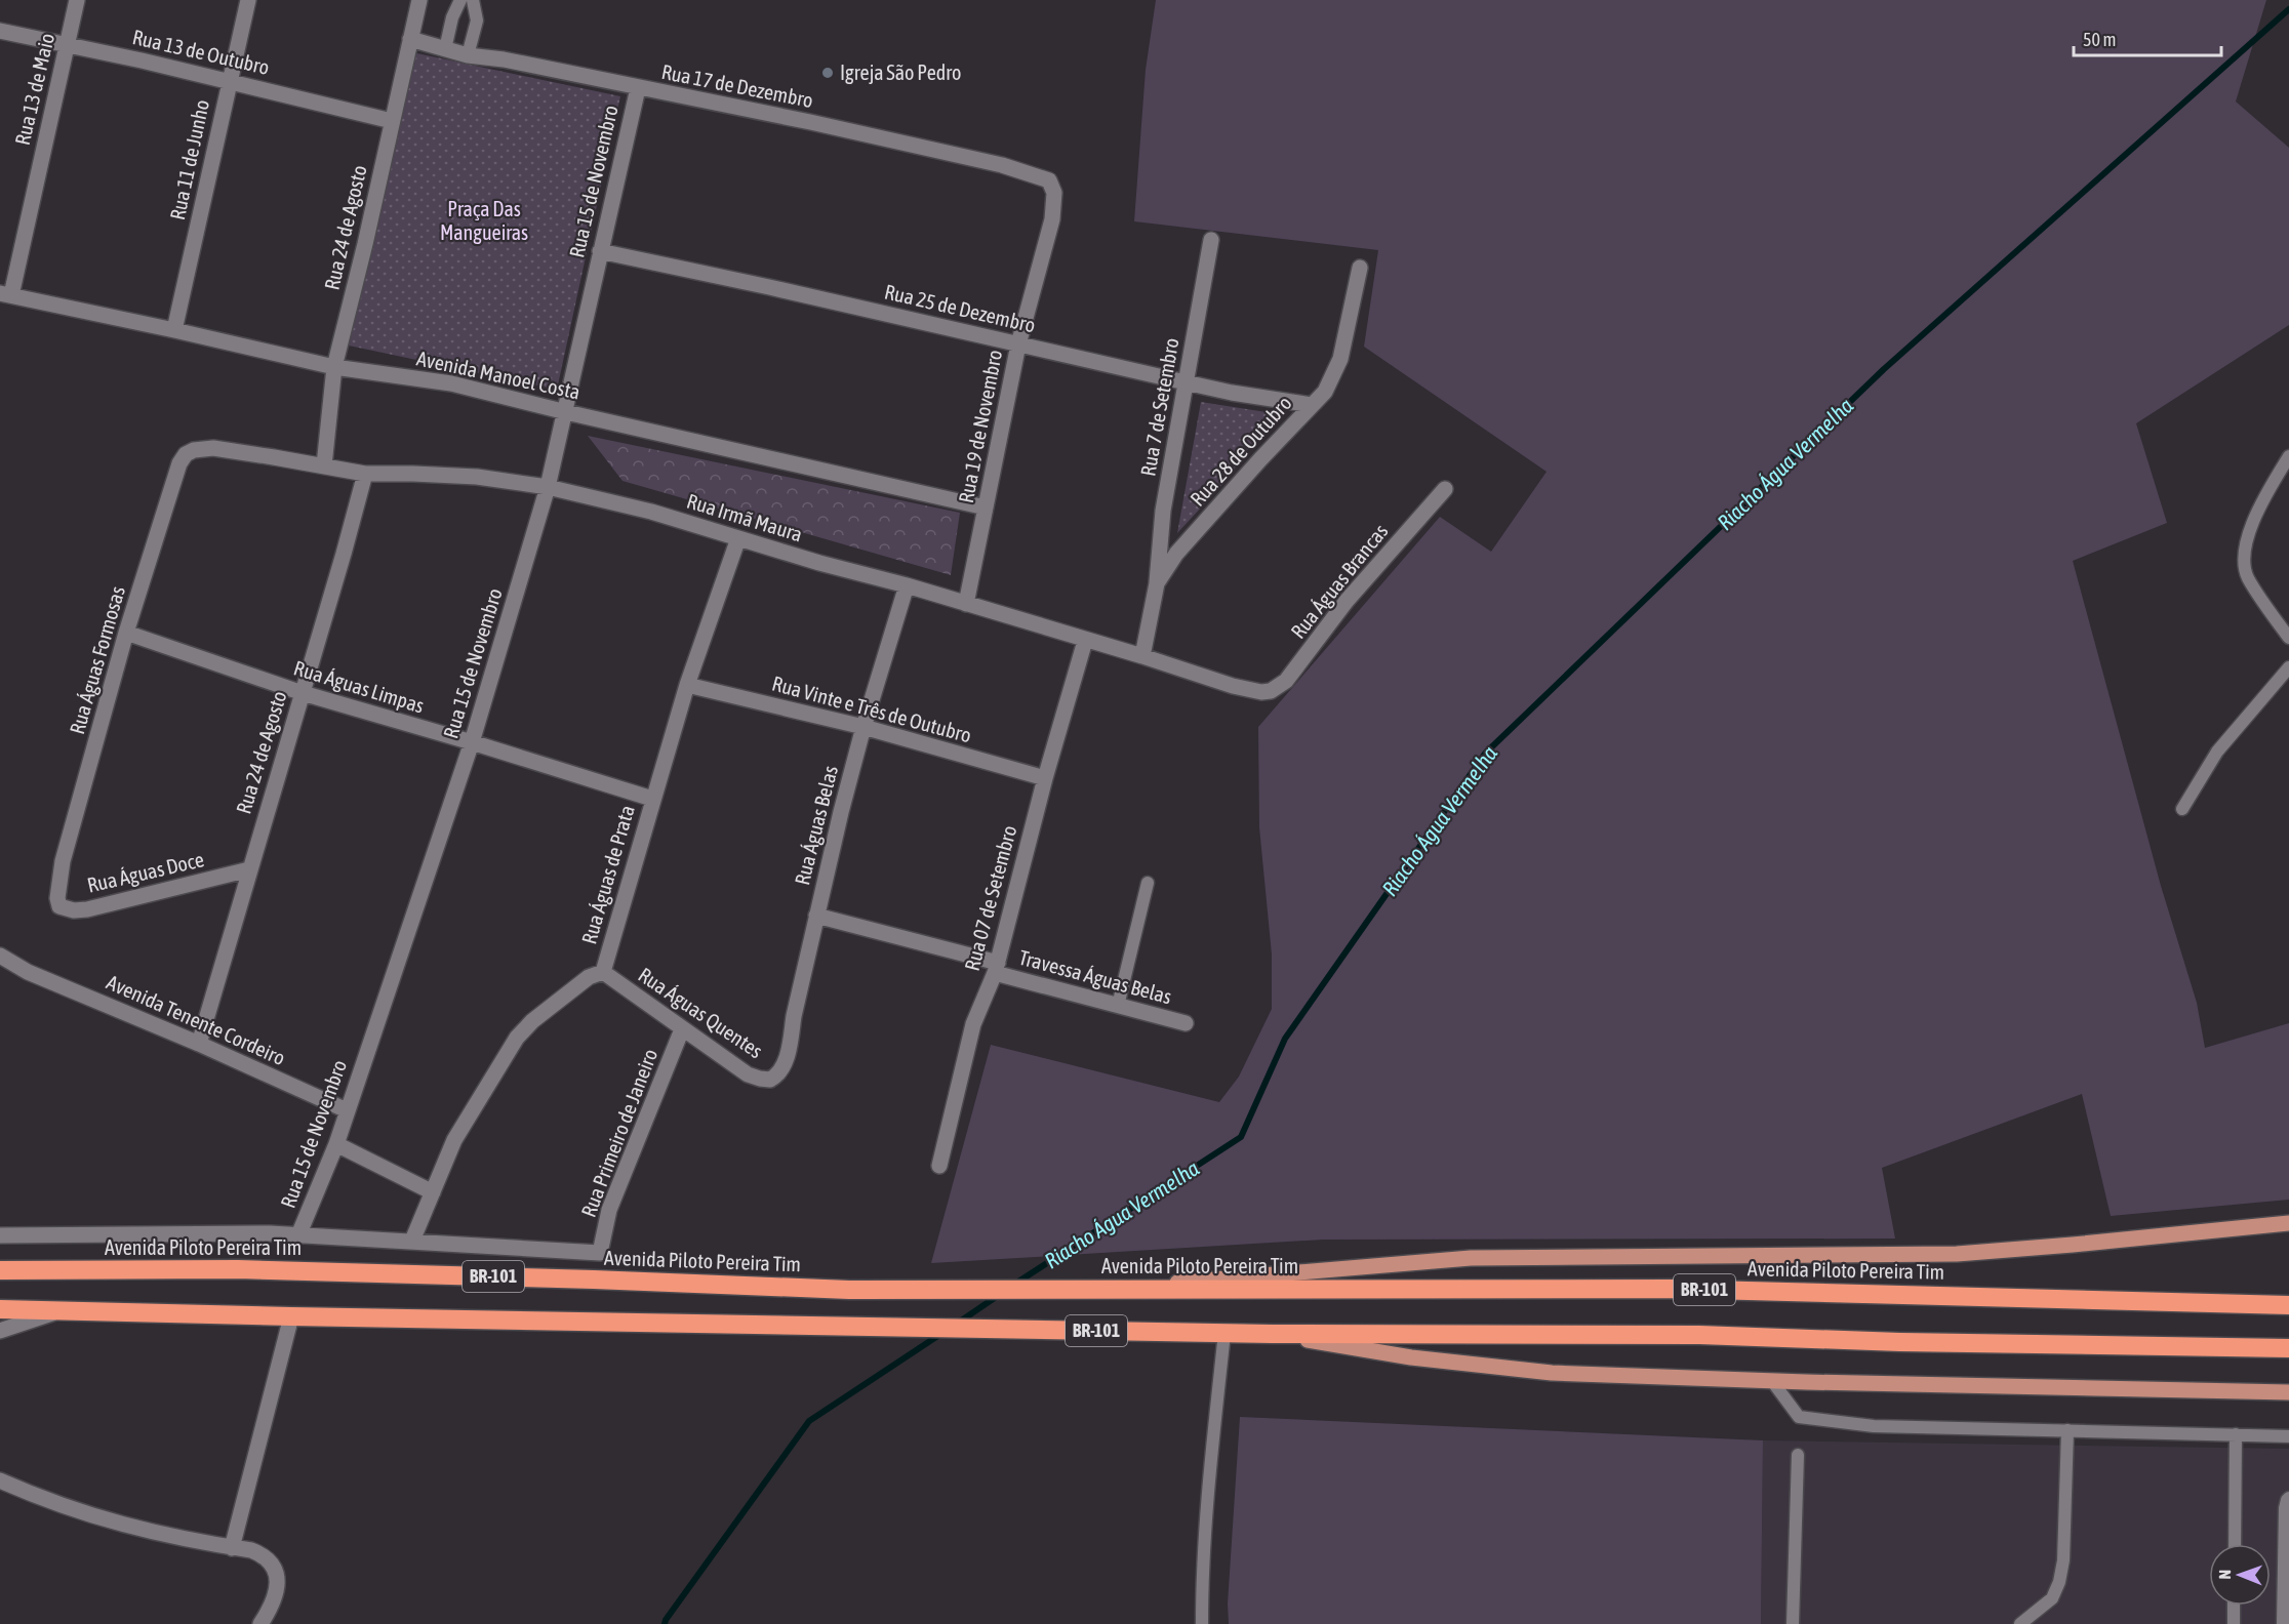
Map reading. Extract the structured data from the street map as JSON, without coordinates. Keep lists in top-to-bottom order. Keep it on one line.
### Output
{"streets":{"highway":["Avenida Piloto Pereira Tim","BR-101"],"street":["Rua 13 de Outubro","Rua 17 de Dezembro","Rua 13 de Maio","Rua 11 de Junho","Rua 15 de Novembro","Rua 24 de Agosto","Rua 25 de Dezembro","Avenida Manoel Costa","Rua 7 de Setembro","Rua 19 de Novembro","Rua 28 de Outubro","Rua Irmã Maura","Rua Águas Brancas","Rua Águas Formosas","Rua Águas Limpas","Rua Vinte e Três de Outubro","Rua Águas Belas","Rua Águas Doce","Rua Águas de Prata","Rua 07 de Setembro","Travessa Águas Belas","Rua Águas Quentes","Avenida Tenente Cordeiro","Rua Primeiro de Janeiro"]},"crossings":[["Rua 13 de Outubro","Rua 13 de Maio"],["Rua 13 de Outubro","Rua 11 de Junho"],["Rua 13 de Outubro","Rua 24 de Agosto"],["Rua 17 de Dezembro","Rua 15 de Novembro"],["Rua 17 de Dezembro","Rua 24 de Agosto"],["Rua 17 de Dezembro","Rua 19 de Novembro"],["Rua 13 de Maio","Avenida Manoel Costa"],["Rua 11 de Junho","Avenida Manoel Costa"],["Rua 15 de Novembro","Rua 25 de Dezembro"],["Rua 15 de Novembro","Avenida Manoel Costa"],["Rua 15 de Novembro","Rua Irmã Maura"],["Rua 15 de Novembro","Rua Águas Limpas"],["Rua 15 de Novembro","Avenida Tenente Cordeiro"],["Rua 24 de Agosto","Avenida Manoel Costa"],["Rua 24 de Agosto","Rua Irmã Maura"],["Rua 24 de Agosto","Rua Águas Limpas"],["Rua 24 de Agosto","Rua Águas Doce"],["Rua 24 de Agosto","Avenida Tenente Cordeiro"],["Rua 25 de Dezembro","Rua 7 de Setembro"],["Rua 25 de Dezembro","Rua 19 de Novembro"],["Rua 25 de Dezembro","Rua 28 de Outubro"],["Avenida Manoel Costa","Rua 19 de Novembro"],["Rua 7 de Setembro","Rua 28 de Outubro"],["Rua 19 de Novembro","Rua Irmã Maura"],["Rua 28 de Outubro","Rua Irmã Maura"],["Rua Irmã Maura","Rua Águas Brancas"],["Rua Irmã Maura","Rua Águas Formosas"],["Rua Irmã Maura","Rua Águas Belas"],["Rua Irmã Maura","Rua Águas de Prata"],["Rua Irmã Maura","Rua 07 de Setembro"],["Rua Águas Formosas","Rua Águas Limpas"],["Rua Águas Formosas","Rua Águas Doce"],["Rua Águas Limpas","Rua Águas de Prata"],["Rua Vinte e Três de Outubro","Rua Águas Belas"],["Rua Vinte e Três de Outubro","Rua Águas de Prata"],["Rua Vinte e Três de Outubro","Rua 07 de Setembro"],["Rua Águas Belas","Travessa Águas Belas"],["Rua Águas Belas","Rua Águas Quentes"],["Rua Águas de Prata","Rua Águas Quentes"],["Rua Águas de Prata","Rua Primeiro de Janeiro"],["Rua 07 de Setembro","Travessa Águas Belas"],["Rua Águas Quentes","Rua Primeiro de Janeiro"]],"water":["Riacho Água Vermelha"],"parks":["Praça Das Mangueiras"],"places":["Igreja São Pedro"],"scale_bar":"50 m","north":"left"}
